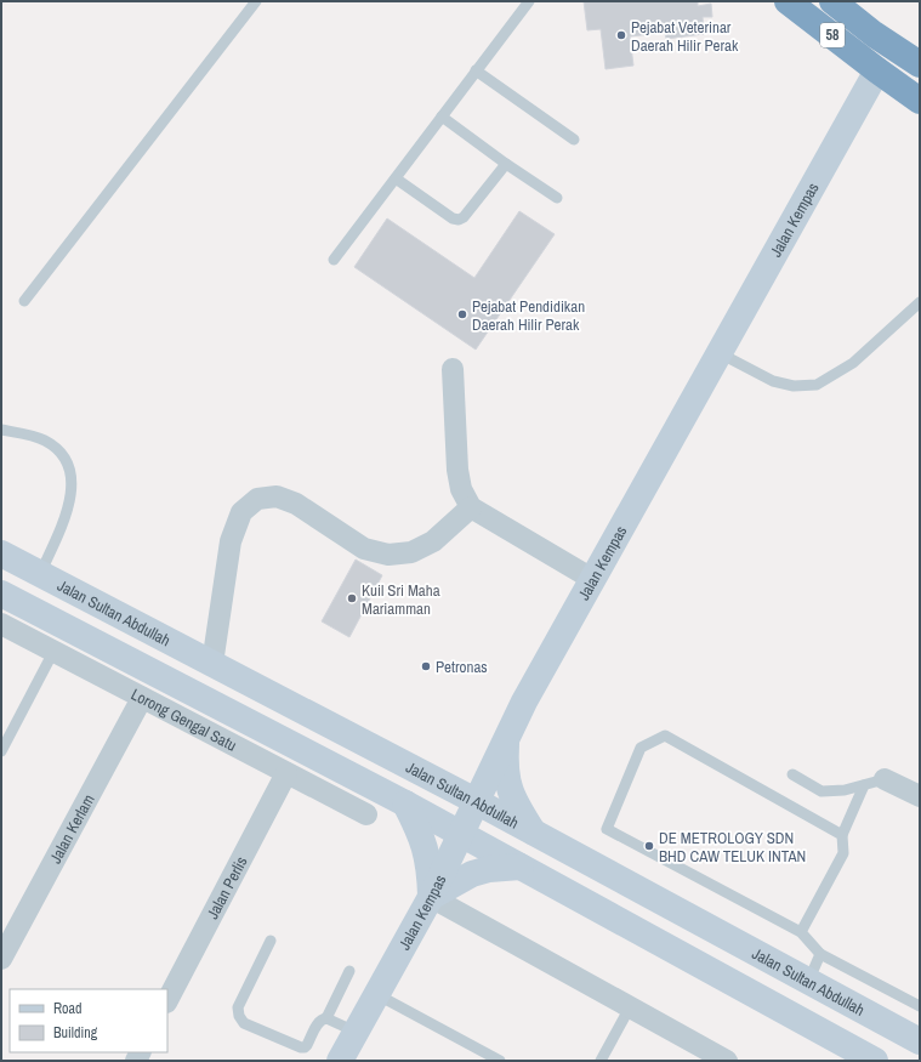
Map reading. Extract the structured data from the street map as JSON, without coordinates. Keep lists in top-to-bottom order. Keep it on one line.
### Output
{"streets":{"highway":["58"],"main road":["Jalan Kempas","Jalan Sultan Abdullah"],"street":["Lorong Gengal Satu","Jalan Kerlam","Jalan Perlis"]},"crossings":[["58","Jalan Kempas"],["Jalan Kempas","Jalan Sultan Abdullah"],["Lorong Gengal Satu","Jalan Kerlam"],["Lorong Gengal Satu","Jalan Perlis"]],"places":["Pejabat Veterinar Daerah Hilir Perak","Pejabat Pendidikan Daerah Hilir Perak","Kuil Sri Maha Mariamman","Petronas","DE METROLOGY SDN BHD CAW TELUK INTAN"],"legend":["Road","Building"]}
